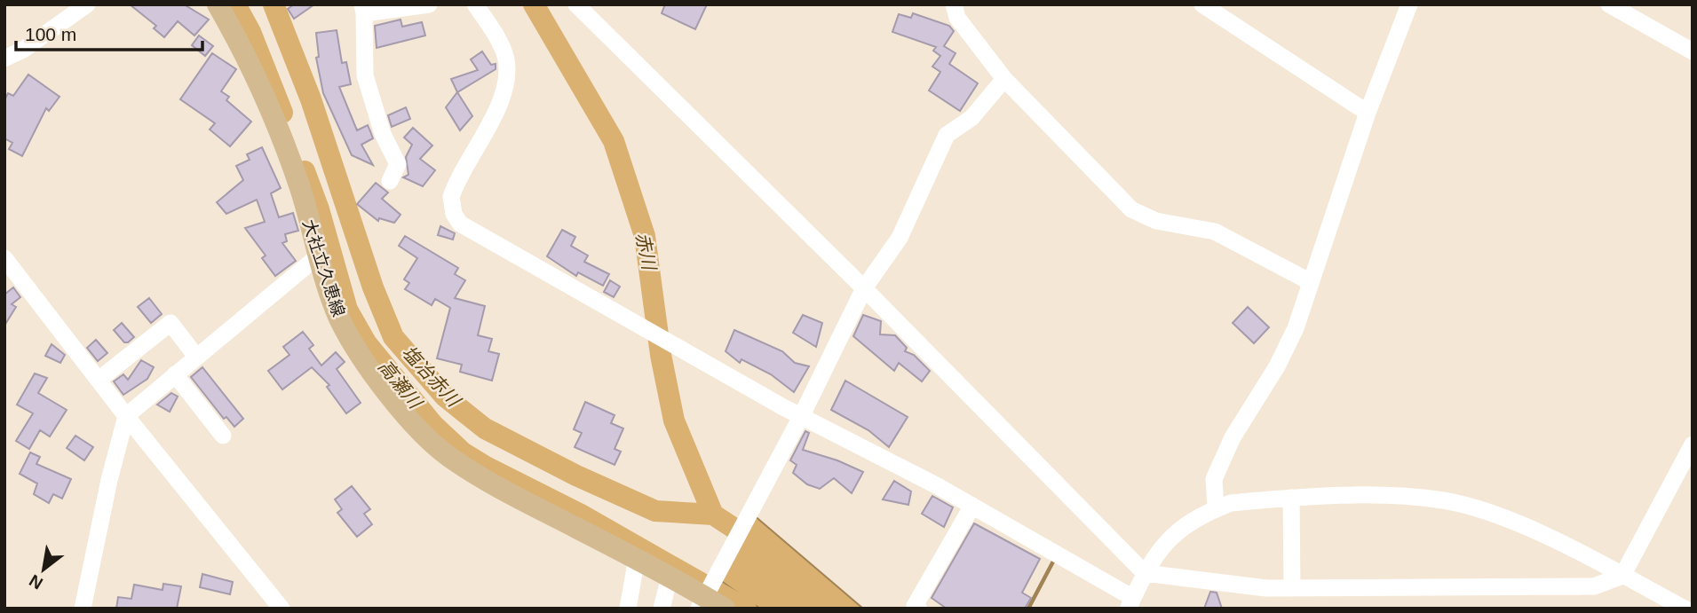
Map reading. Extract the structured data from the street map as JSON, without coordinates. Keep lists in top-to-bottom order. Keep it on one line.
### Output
{"streets":{"main road":["大社立久恵線"]},"water":["赤川","塩冶赤川","高瀬川"],"scale_bar":"100 m","north":"bottom left"}
